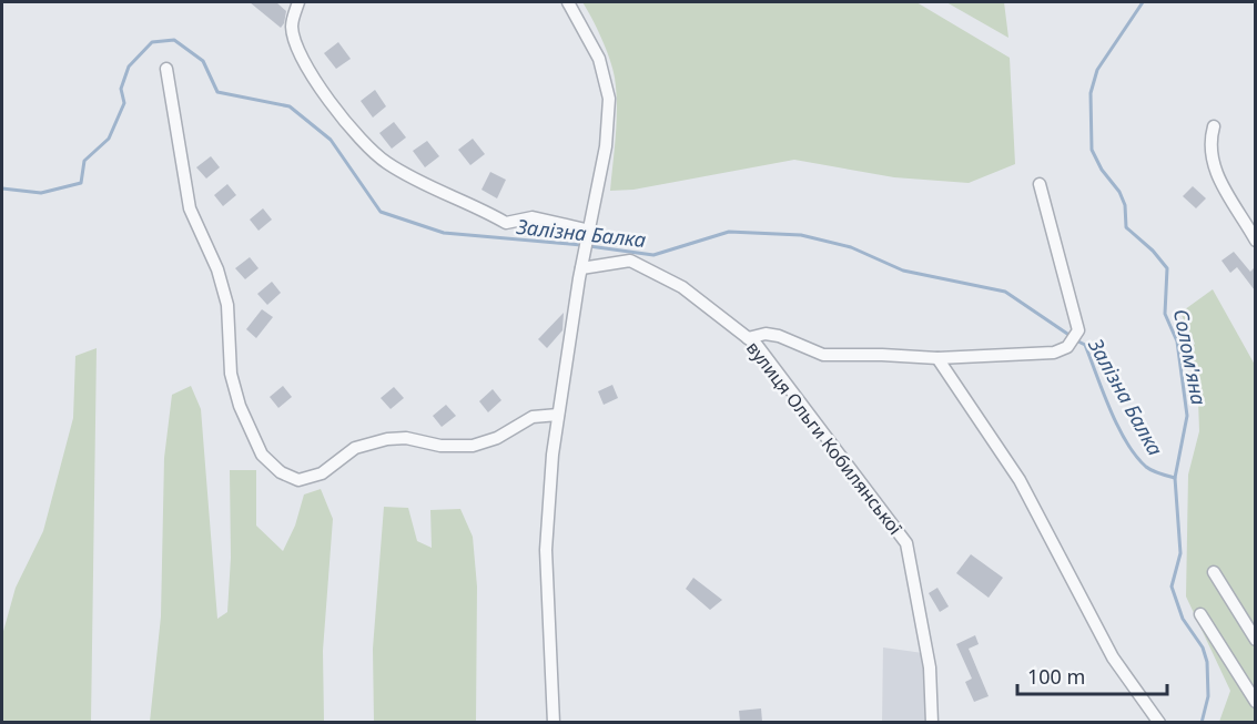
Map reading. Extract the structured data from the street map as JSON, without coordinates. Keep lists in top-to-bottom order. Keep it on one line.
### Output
{"streets":{"street":["вулиця Ольги Кобилянської"]},"water":["Залізна Балка","Солом'яна"],"scale_bar":"100 m"}
